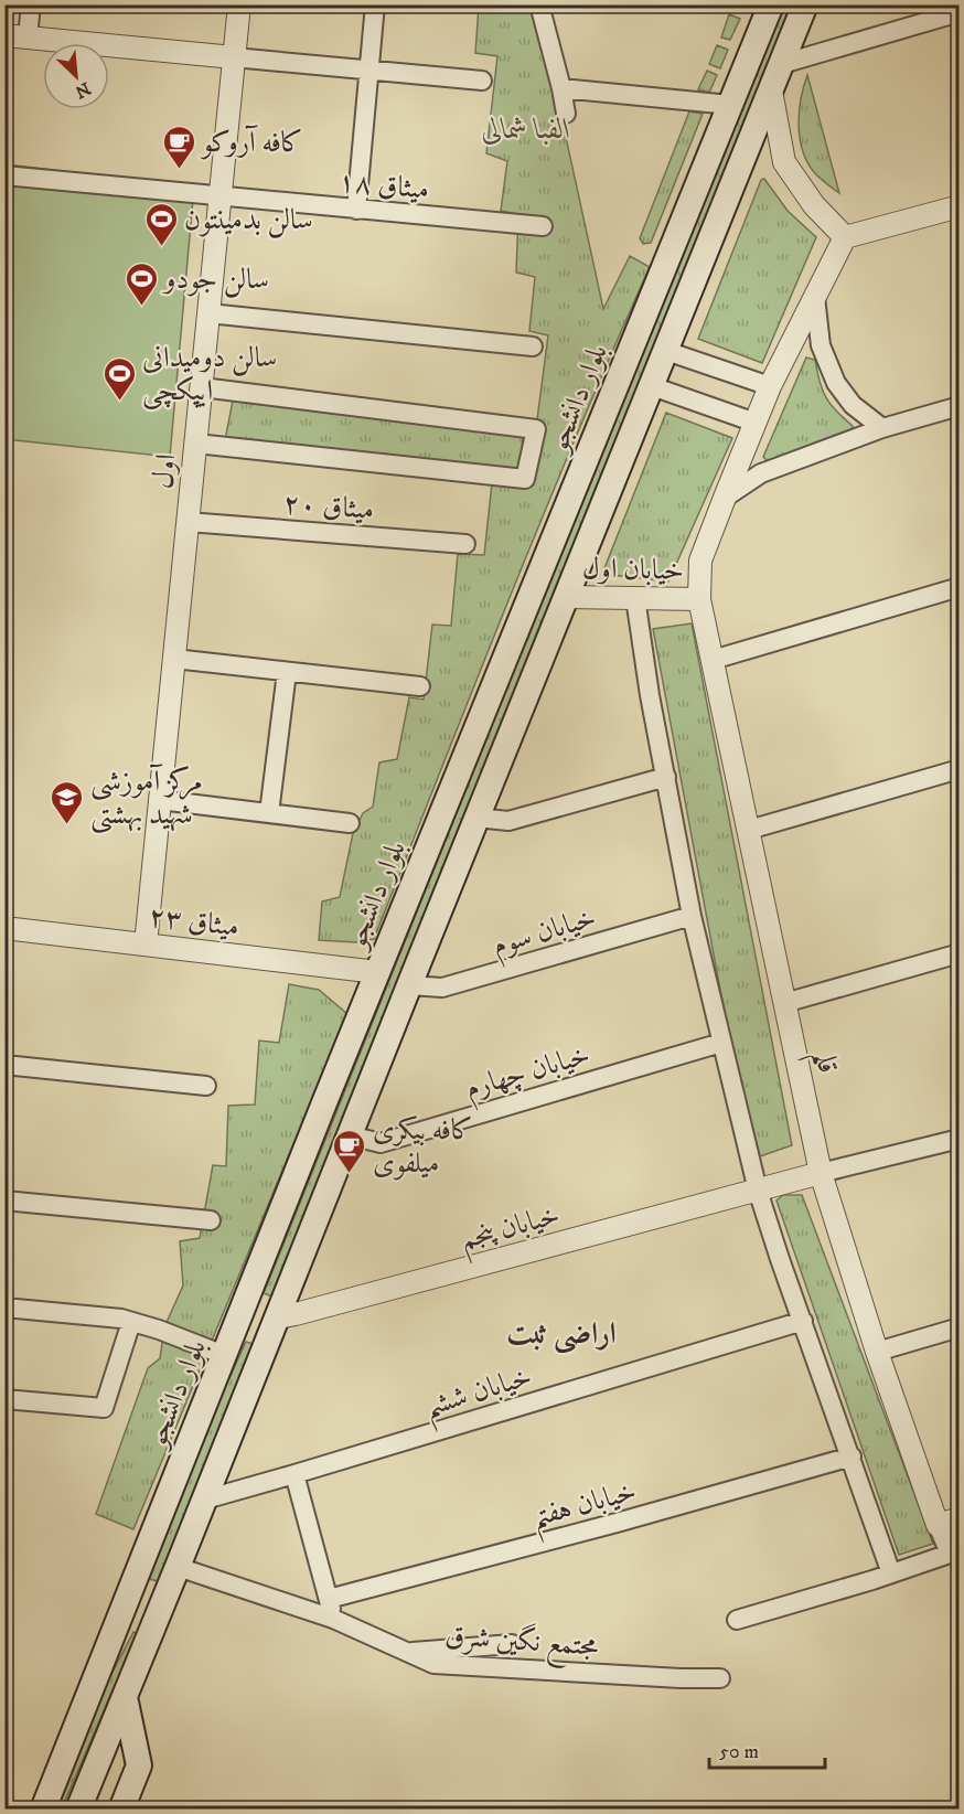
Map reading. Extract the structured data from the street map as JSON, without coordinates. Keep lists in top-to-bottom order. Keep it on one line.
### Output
{"streets":{"main road":["بلوار دانشجو"],"street":["میثاق ۱۸","اول","میثاق ۲۰","خیابان اول","میثاق ۲۳","خیابان سوم","قلم","خیابان چهارم","خیابان پنجم","خیابان ششم","خیابان هفتم","مجتمع نگین شرق"]},"crossings":[["میثاق ۱۸","اول"],["بلوار دانشجو","میثاق ۲۳"],["اول","میثاق ۲۰"],["اول","میثاق ۲۳"],["خیابان اول","قلم"],["قلم","خیابان پنجم"]],"districts":["اراضی ثبت"],"parks":["الفبا شمالی"],"places":{"cafe":["کافه آروکو","کافه بیکری میلفوی"],"sports":["سالن بدمینتون","سالن جودو","سالن دومیدانی ایپکچی"],"school or university":["مرکز آموزشی شهید بهشتی"]},"scale_bar":"50 m","north":"bottom right"}
